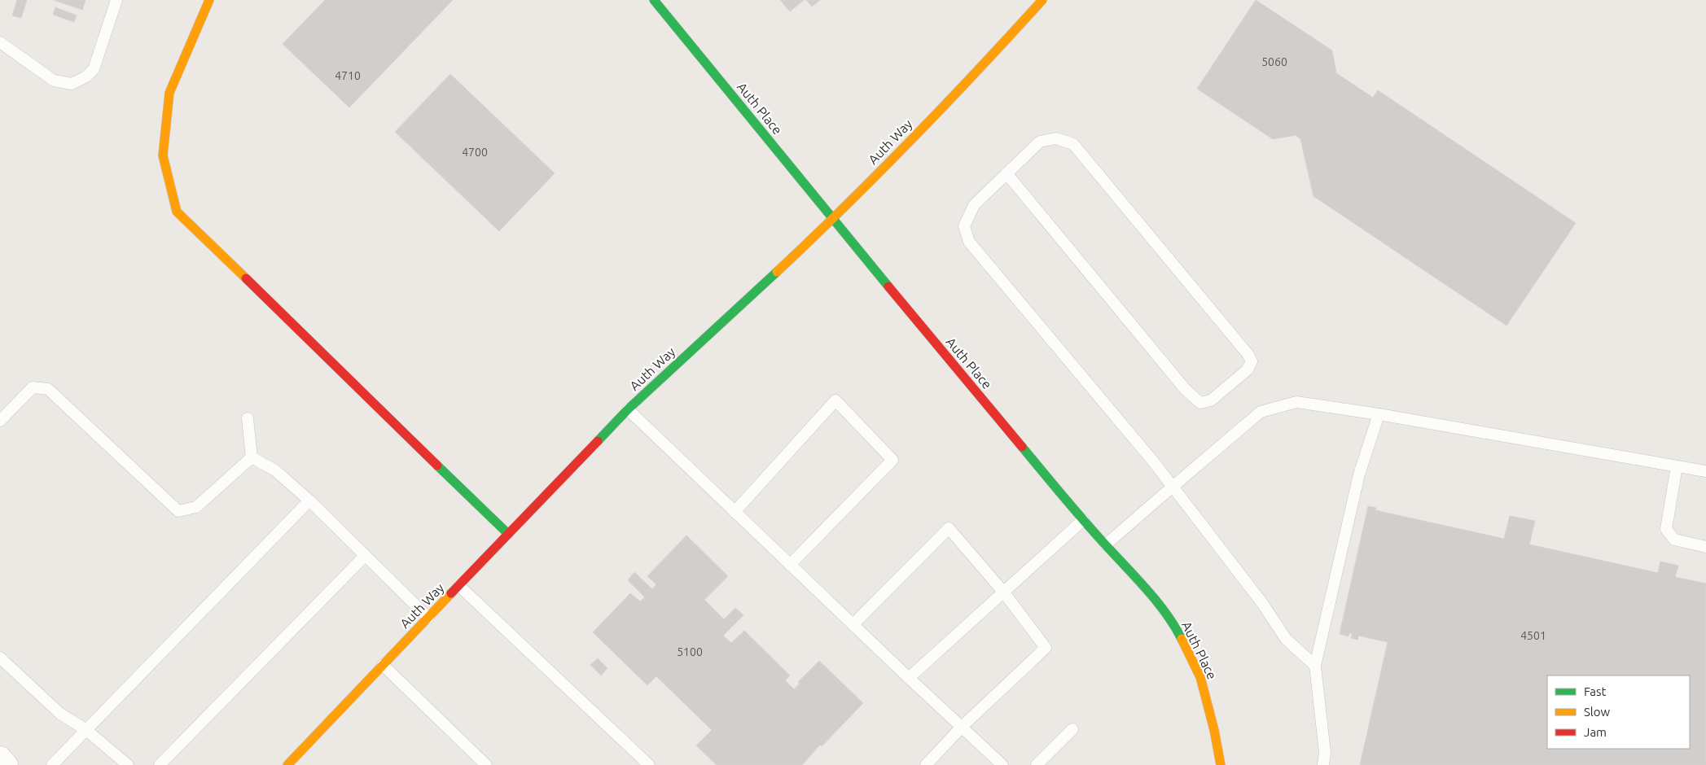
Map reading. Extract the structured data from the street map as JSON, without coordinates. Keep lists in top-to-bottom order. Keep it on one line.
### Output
{"streets":{"street":["Auth Place","Auth Way"]},"crossings":[["Auth Place","Auth Way"]],"house_numbers":["5060","4710","4700","4501","5100"],"legend":["Fast","Slow","Jam"]}
